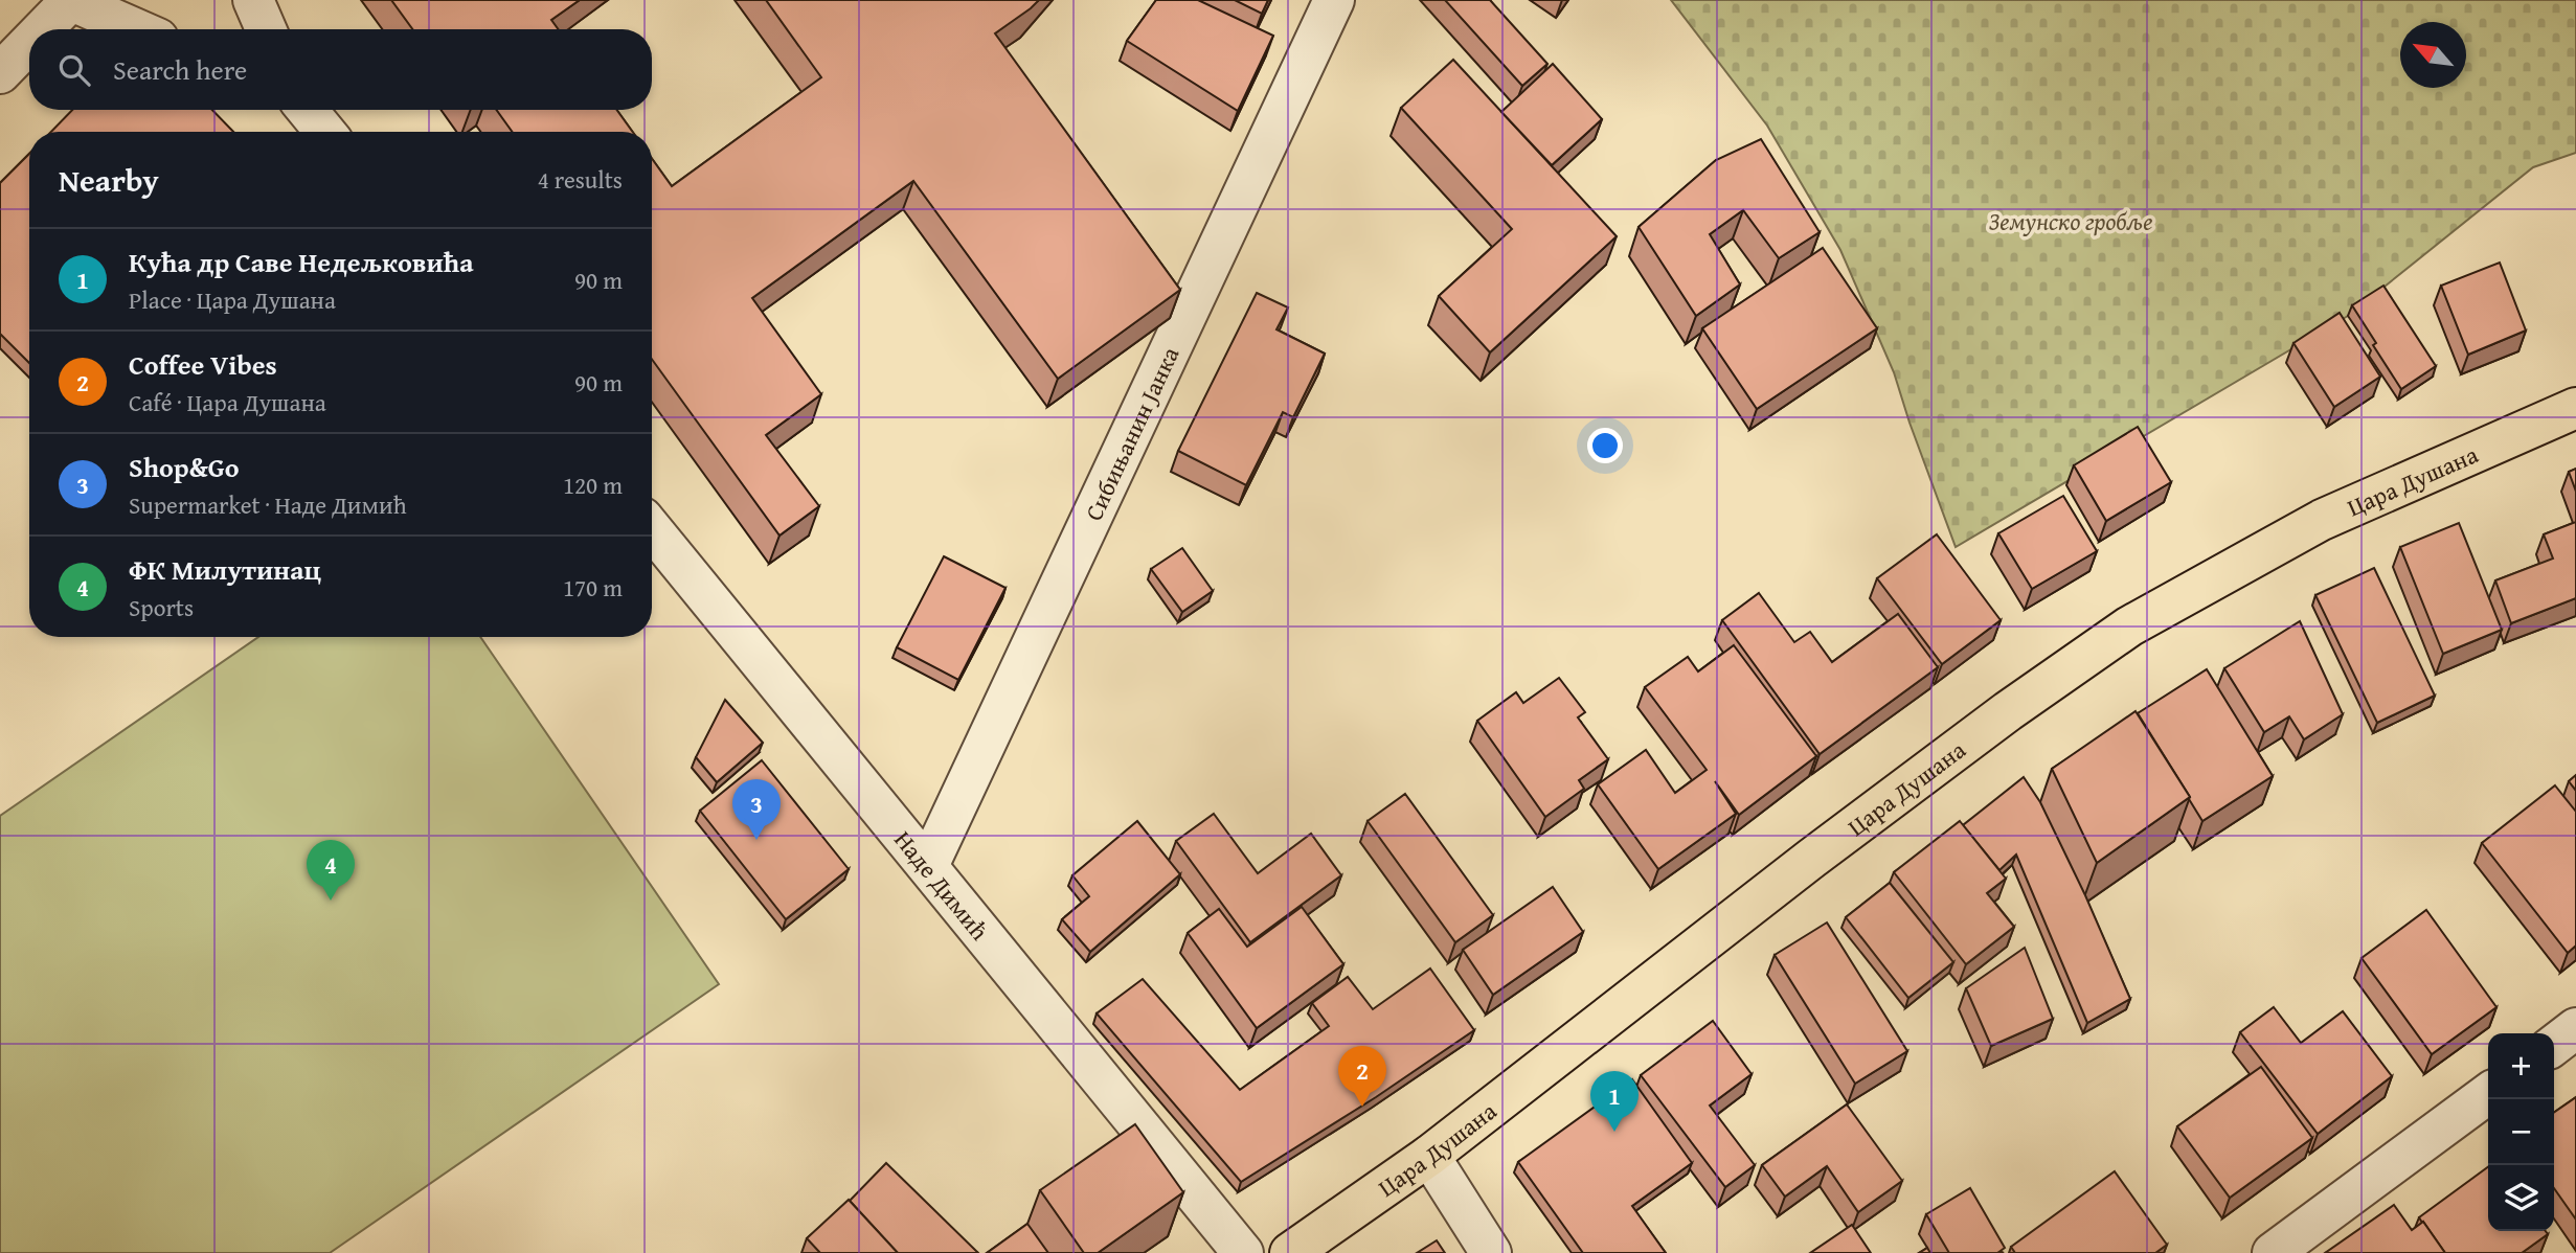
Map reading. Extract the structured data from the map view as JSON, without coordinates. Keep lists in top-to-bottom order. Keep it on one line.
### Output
{"streets":{"main road":["Цара Душана"],"street":["Сибињанин Јанка","Наде Димић"]},"crossings":[["Сибињанин Јанка","Наде Димић"]],"parks":["Земунско гробље"],"north":"top left","page":{"search":"Search here","heading":["Nearby","4 results"],"list":[{"mark":"1","name":"Кућа др Саве Недељковића","note":"Place · Цара Душана","value":"90 m"},{"mark":"2","name":"Coffee Vibes","note":"Café · Цара Душана","value":"90 m"},{"mark":"3","name":"Shop&Go","note":"Supermarket · Наде Димић","value":"120 m"},{"mark":"4","name":"ФК Милутинац","note":"Sports","value":"170 m"}],"pins":["3","4","2","1"],"map_buttons":["+","−"]}}
